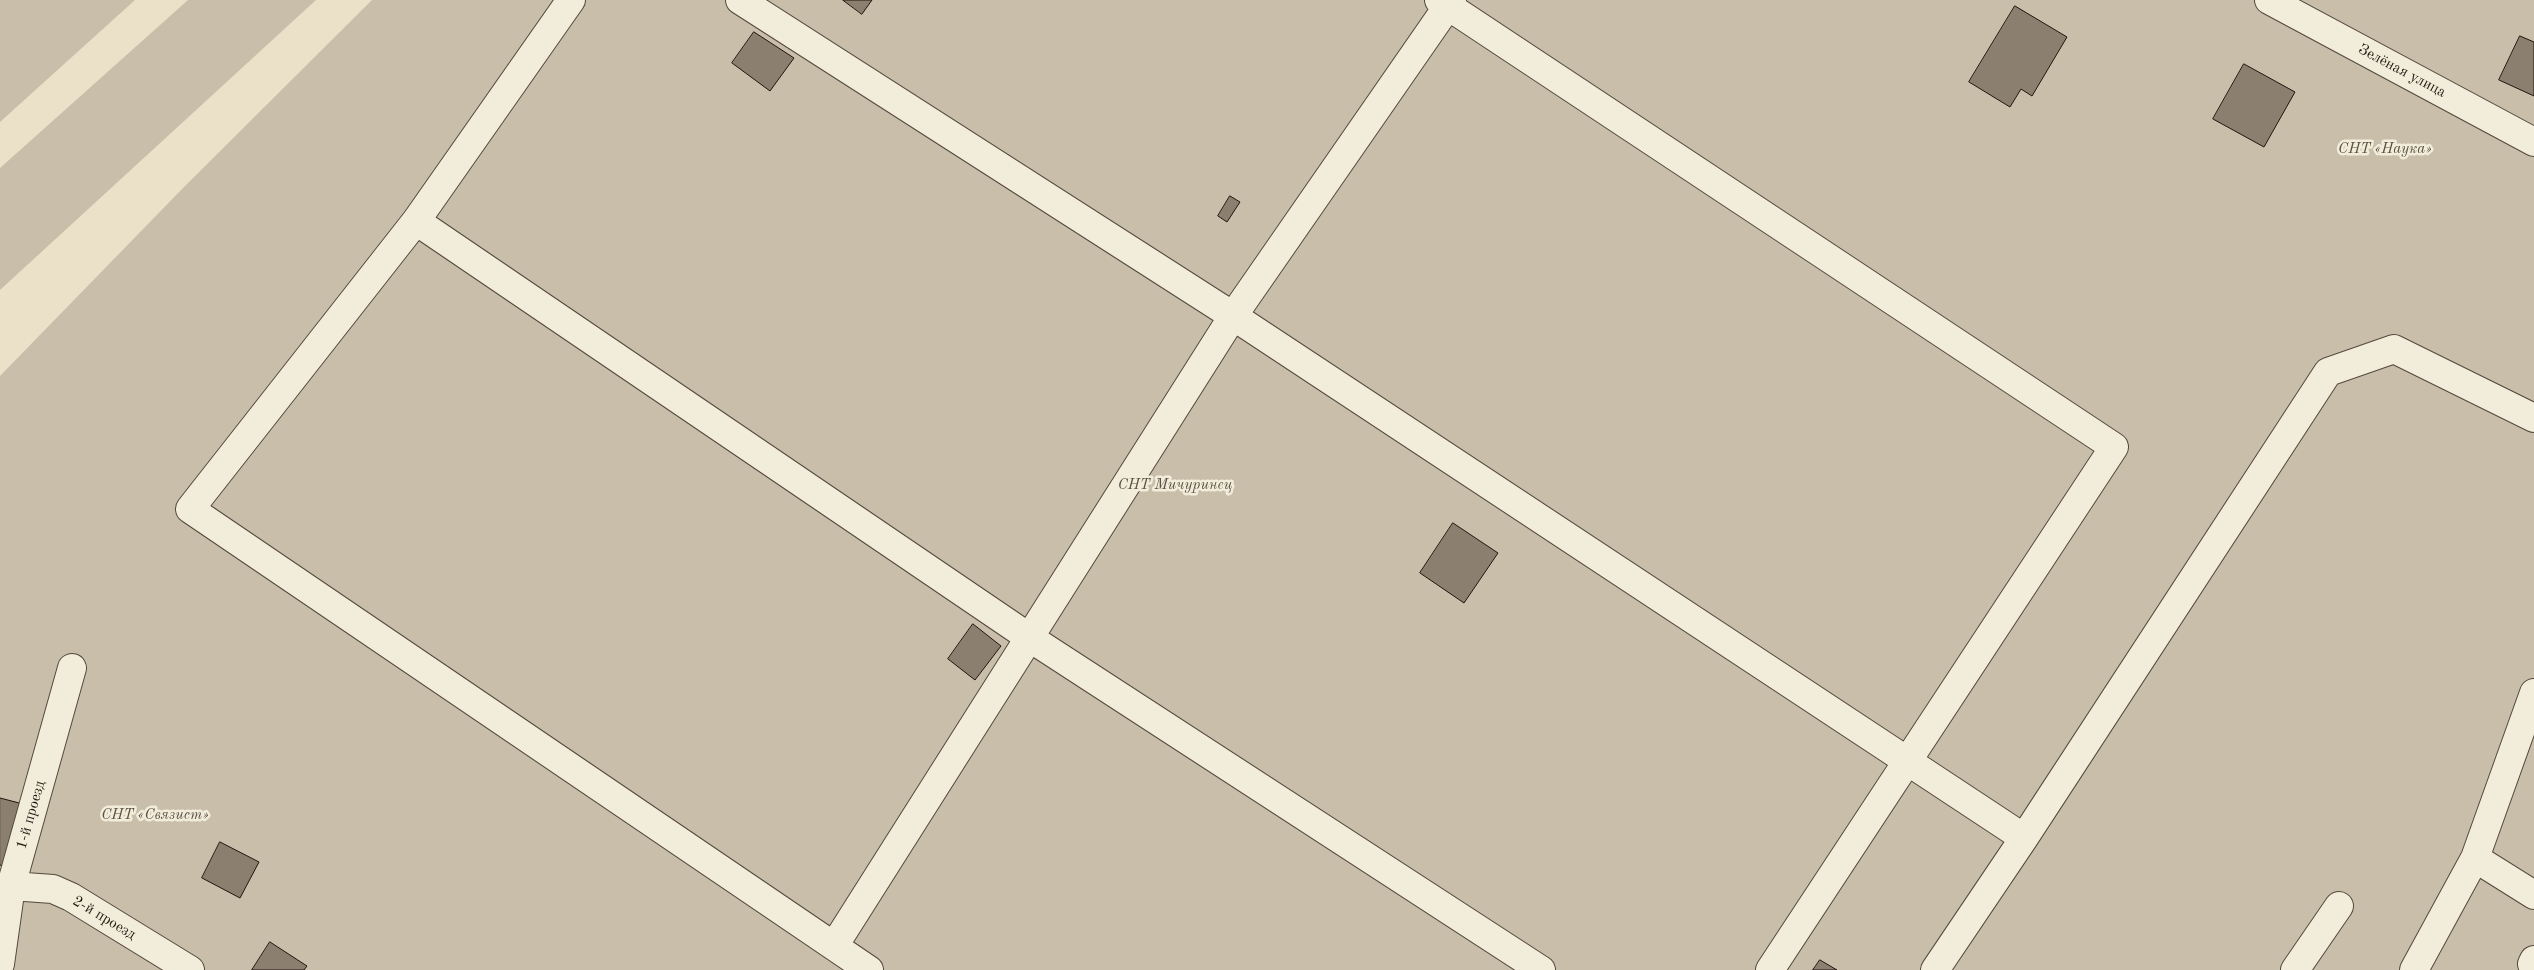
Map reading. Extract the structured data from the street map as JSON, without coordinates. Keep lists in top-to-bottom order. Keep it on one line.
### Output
{"streets":{"street":["Зелёная улица","1-й проезд","2-й проезд"]},"crossings":[["1-й проезд","2-й проезд"]],"parks":["СНТ «Наука»","СНТ Мичуринец","СНТ «Связист»"]}
